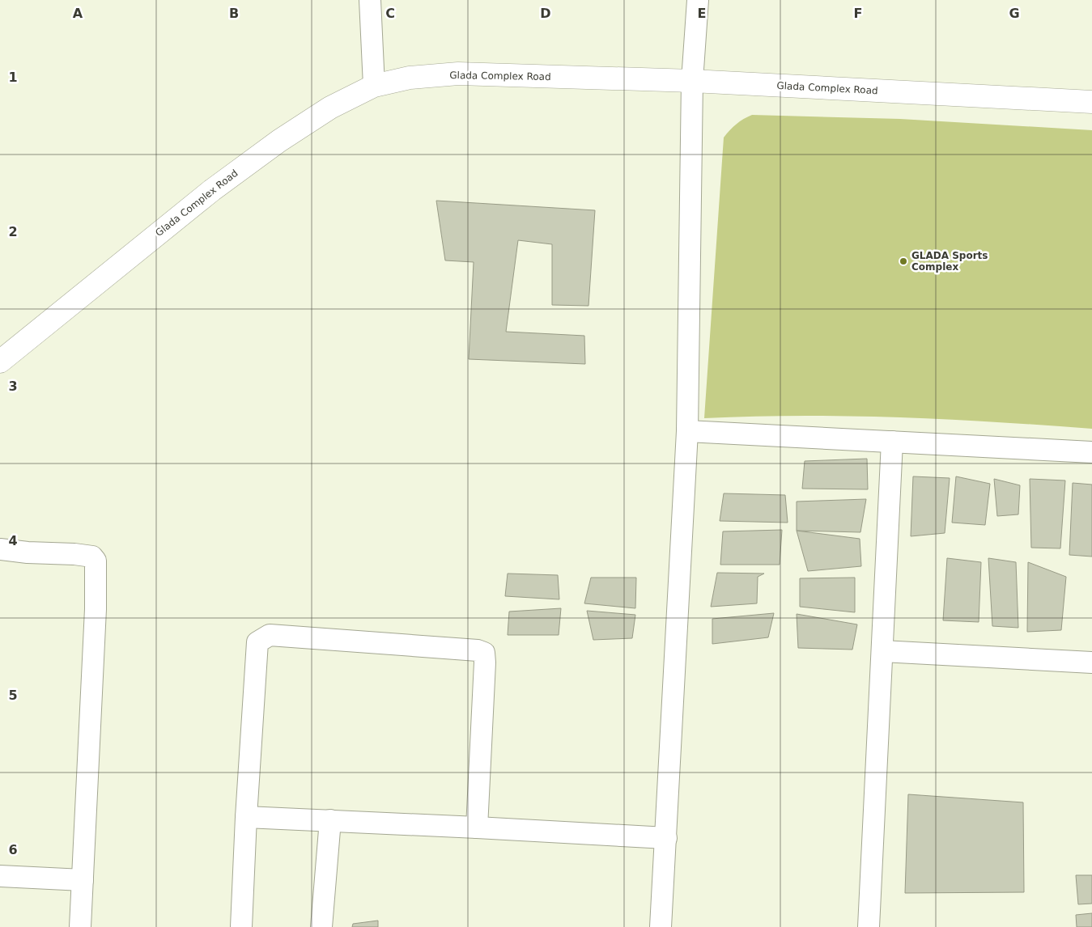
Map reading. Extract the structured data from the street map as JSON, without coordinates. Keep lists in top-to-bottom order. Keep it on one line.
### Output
{"streets":{"street":["Glada Complex Road"]},"places":["GLADA Sports Complex"],"grid":{"columns":["A","B","C","D","E","F","G"],"rows":["1","2","3","4","5","6"]}}
